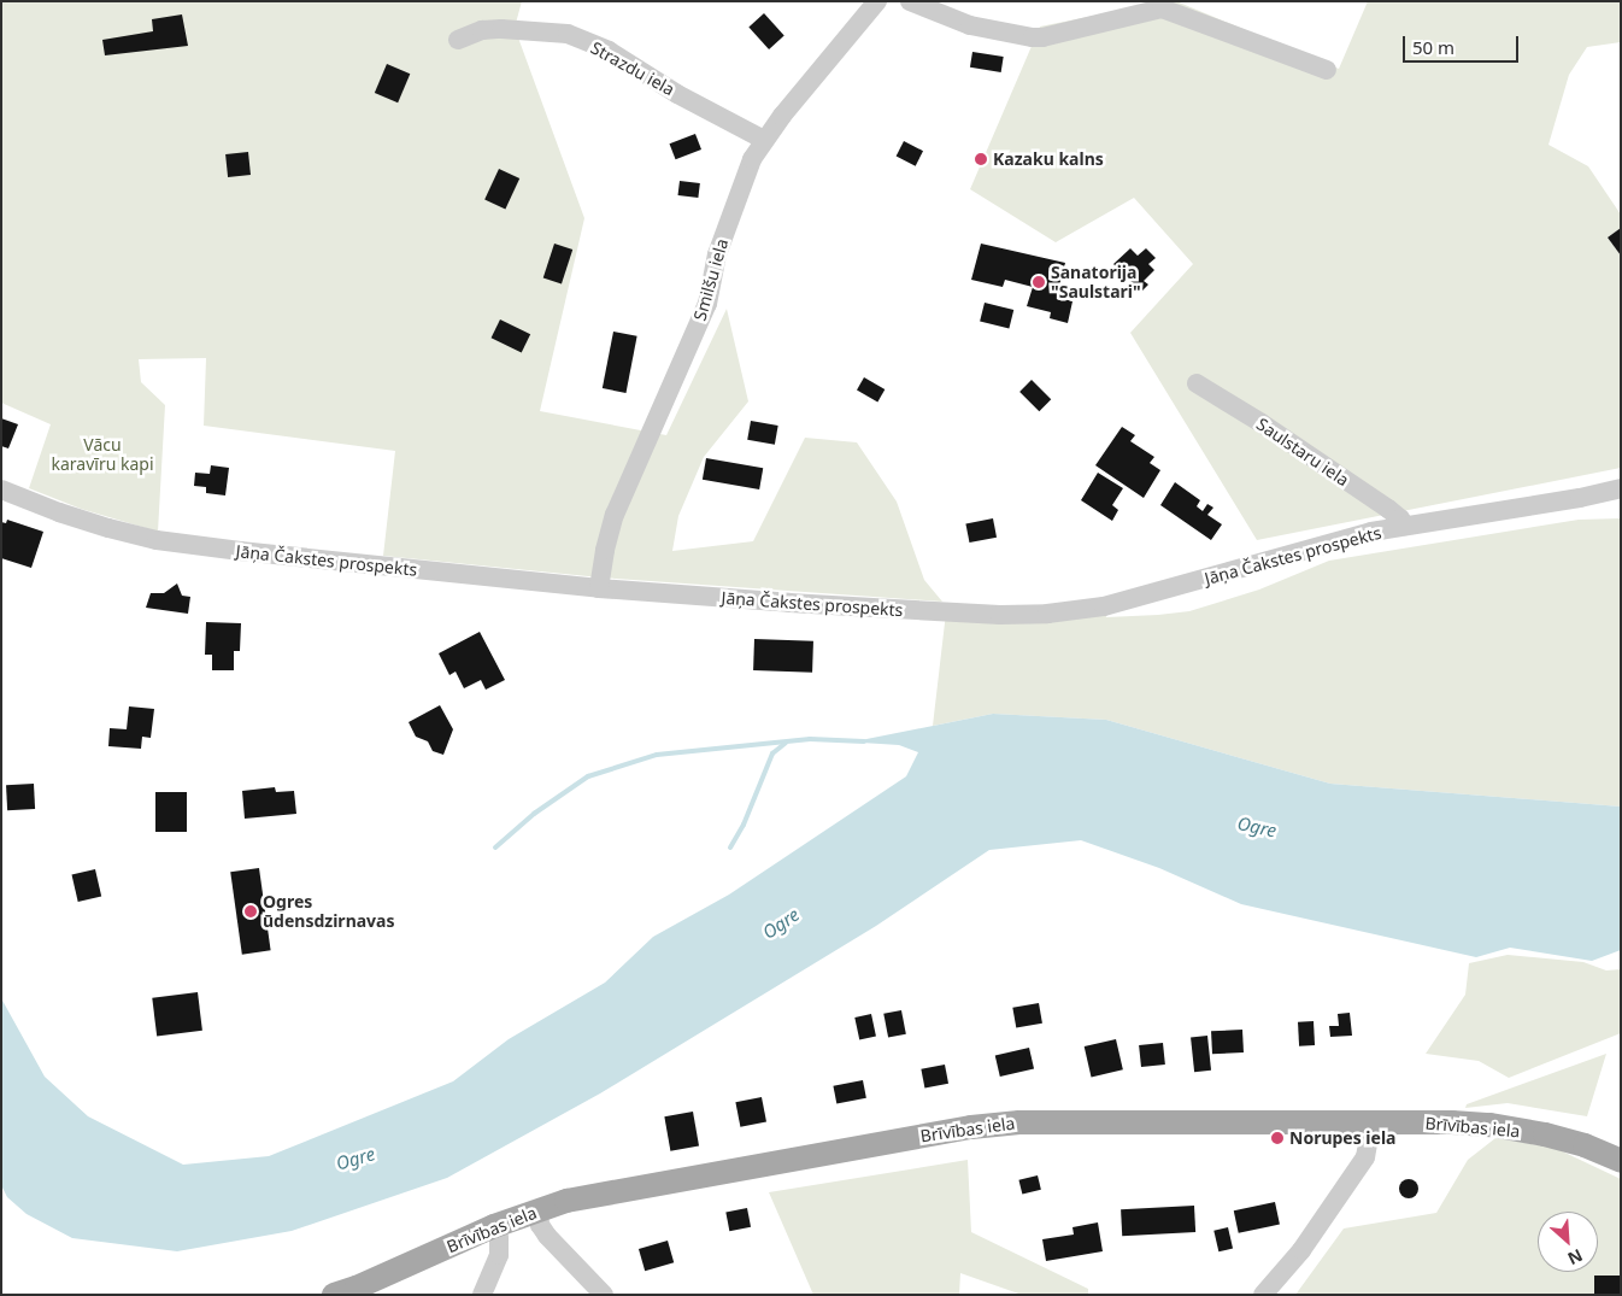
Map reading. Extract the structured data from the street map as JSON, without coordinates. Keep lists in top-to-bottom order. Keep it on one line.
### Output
{"streets":{"main road":["Brīvības iela"],"street":["Strazdu iela","Smilšu iela","Saulstaru iela","Jāņa Čakstes prospekts"]},"crossings":[["Strazdu iela","Smilšu iela"],["Smilšu iela","Jāņa Čakstes prospekts"],["Saulstaru iela","Jāņa Čakstes prospekts"]],"water":["Ogre"],"parks":["Vācu karavīru kapi"],"places":["Kazaku kalns","Sanatorija \"Saulstari\"","Ogres ūdensdzirnavas","Norupes iela"],"scale_bar":"50 m","north":"bottom right"}
